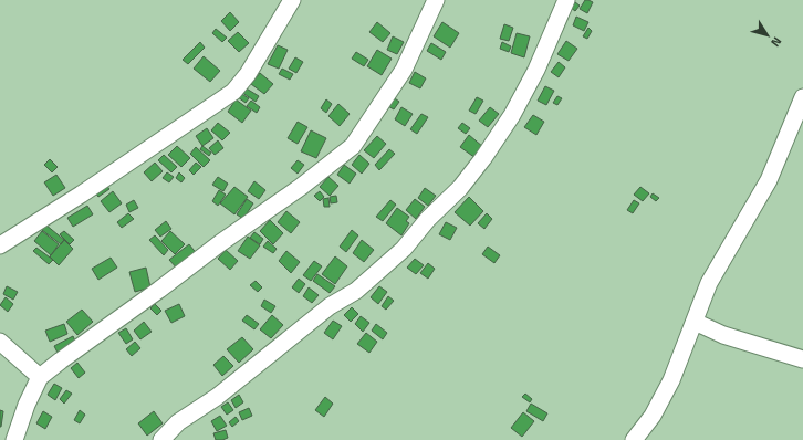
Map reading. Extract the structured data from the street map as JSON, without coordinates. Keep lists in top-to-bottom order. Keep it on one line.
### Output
{"north":"bottom right"}
